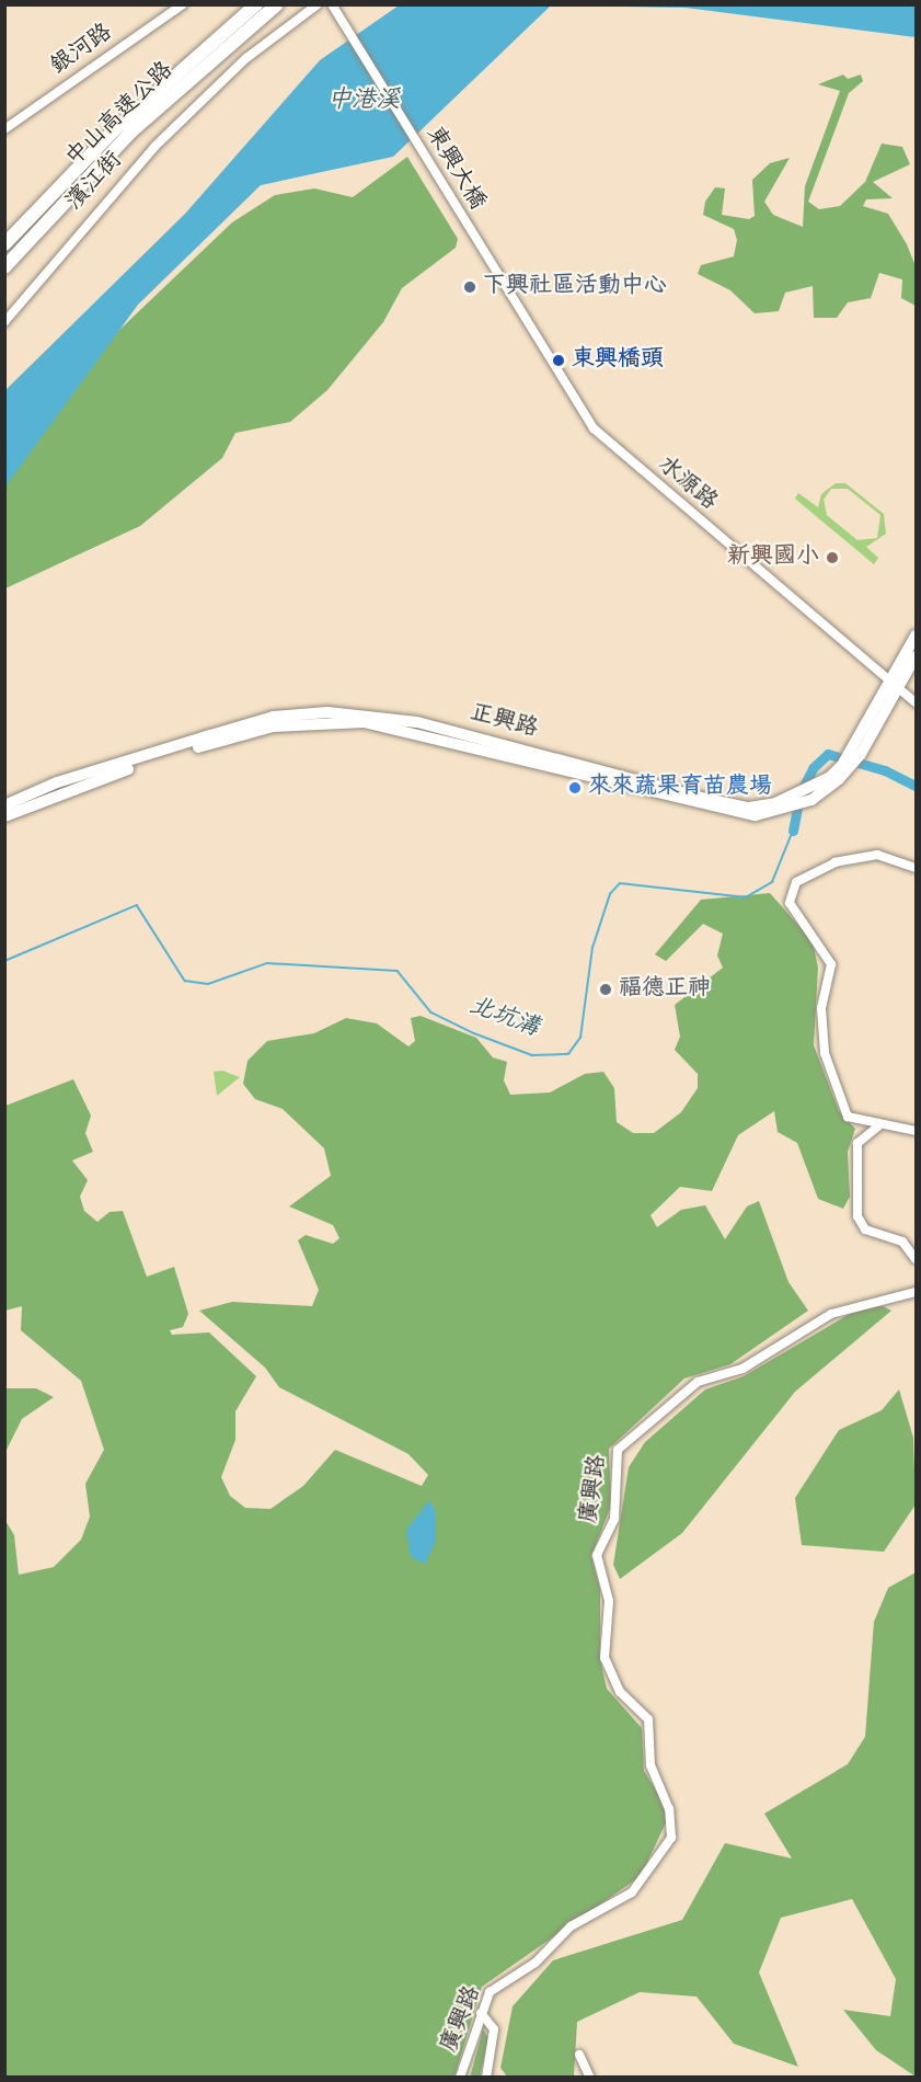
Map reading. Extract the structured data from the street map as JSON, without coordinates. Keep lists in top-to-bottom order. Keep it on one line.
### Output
{"streets":{"highway":["中山高速公路"],"main road":["正興路"],"street":["銀河路","東興大橋","濱江街","水源路","廣興路"]},"crossings":[["東興大橋","水源路"],["水源路","正興路"]],"water":["中港溪","北坑溝"],"places":["下興社區活動中心","東興橋頭","新興國小","來來蔬果育苗農場","福德正神"]}
